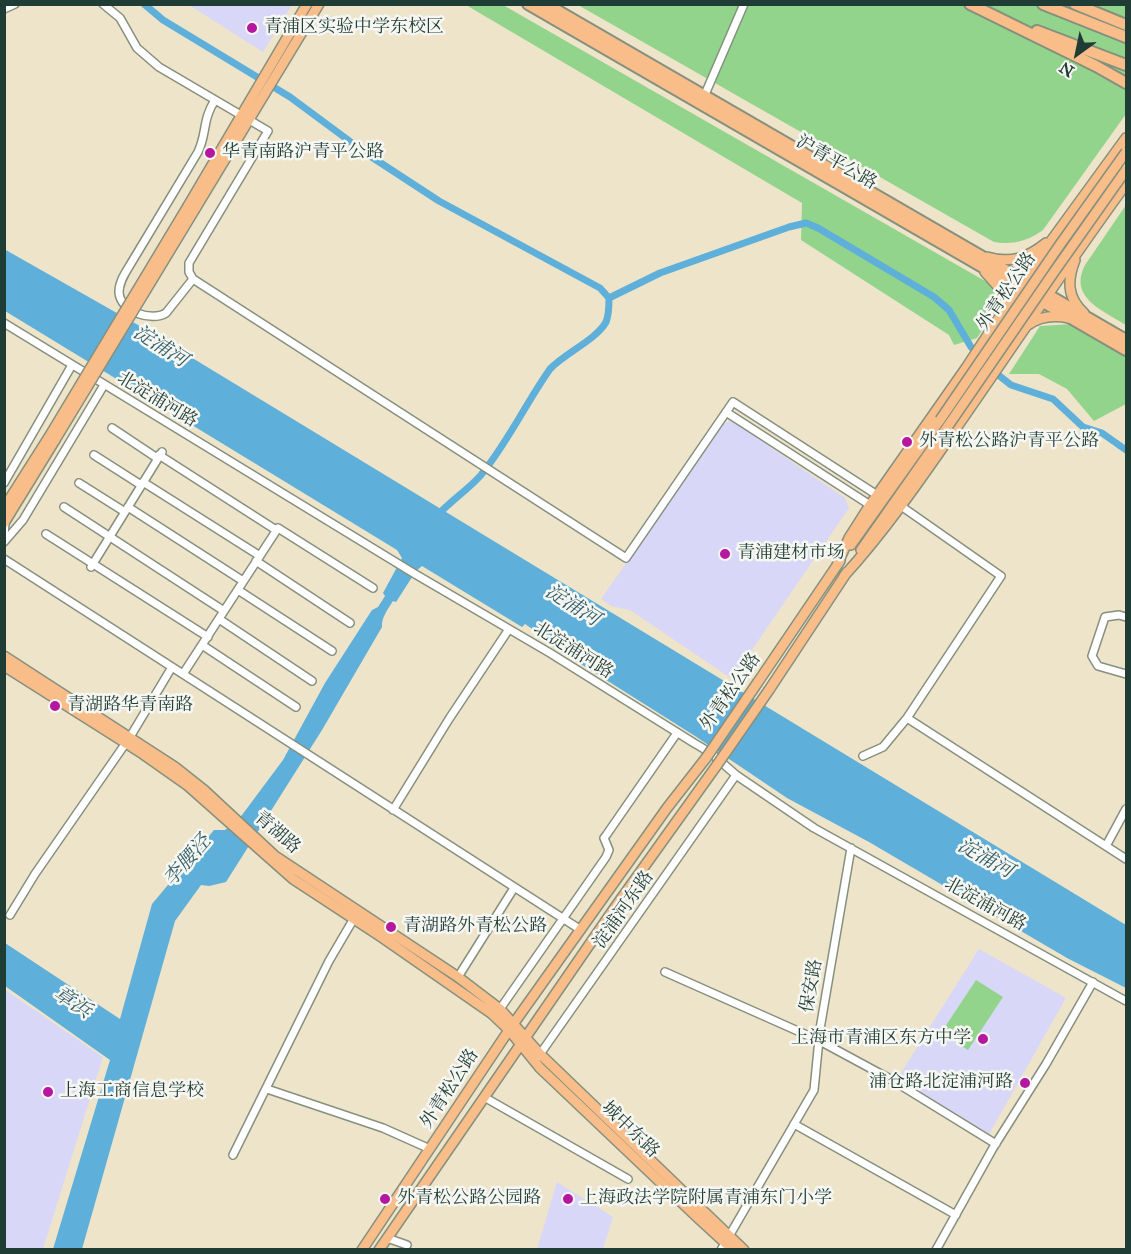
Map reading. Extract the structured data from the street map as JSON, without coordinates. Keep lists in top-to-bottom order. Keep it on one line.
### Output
{"streets":{"highway":["沪青平公路"],"main road":["外青松公路","青湖路","城中东路"],"street":["北淀浦河路","淀浦河东路","保安路"]},"crossings":[["外青松公路","青湖路"],["外青松公路","城中东路"],["北淀浦河路","淀浦河东路"],["北淀浦河路","保安路"],["青湖路","城中东路"],["淀浦河东路","城中东路"],["保安路","城中东路"]],"water":["淀浦河","李腰泾","章浜"],"places":["青浦区实验中学东校区","华青南路沪青平公路","外青松公路沪青平公路","青浦建材市场","青湖路华青南路","青湖路外青松公路","上海市青浦区东方中学","浦仓路北淀浦河路","上海工商信息学校","外青松公路公园路","上海政法学院附属青浦东门小学"],"north":"bottom left"}
